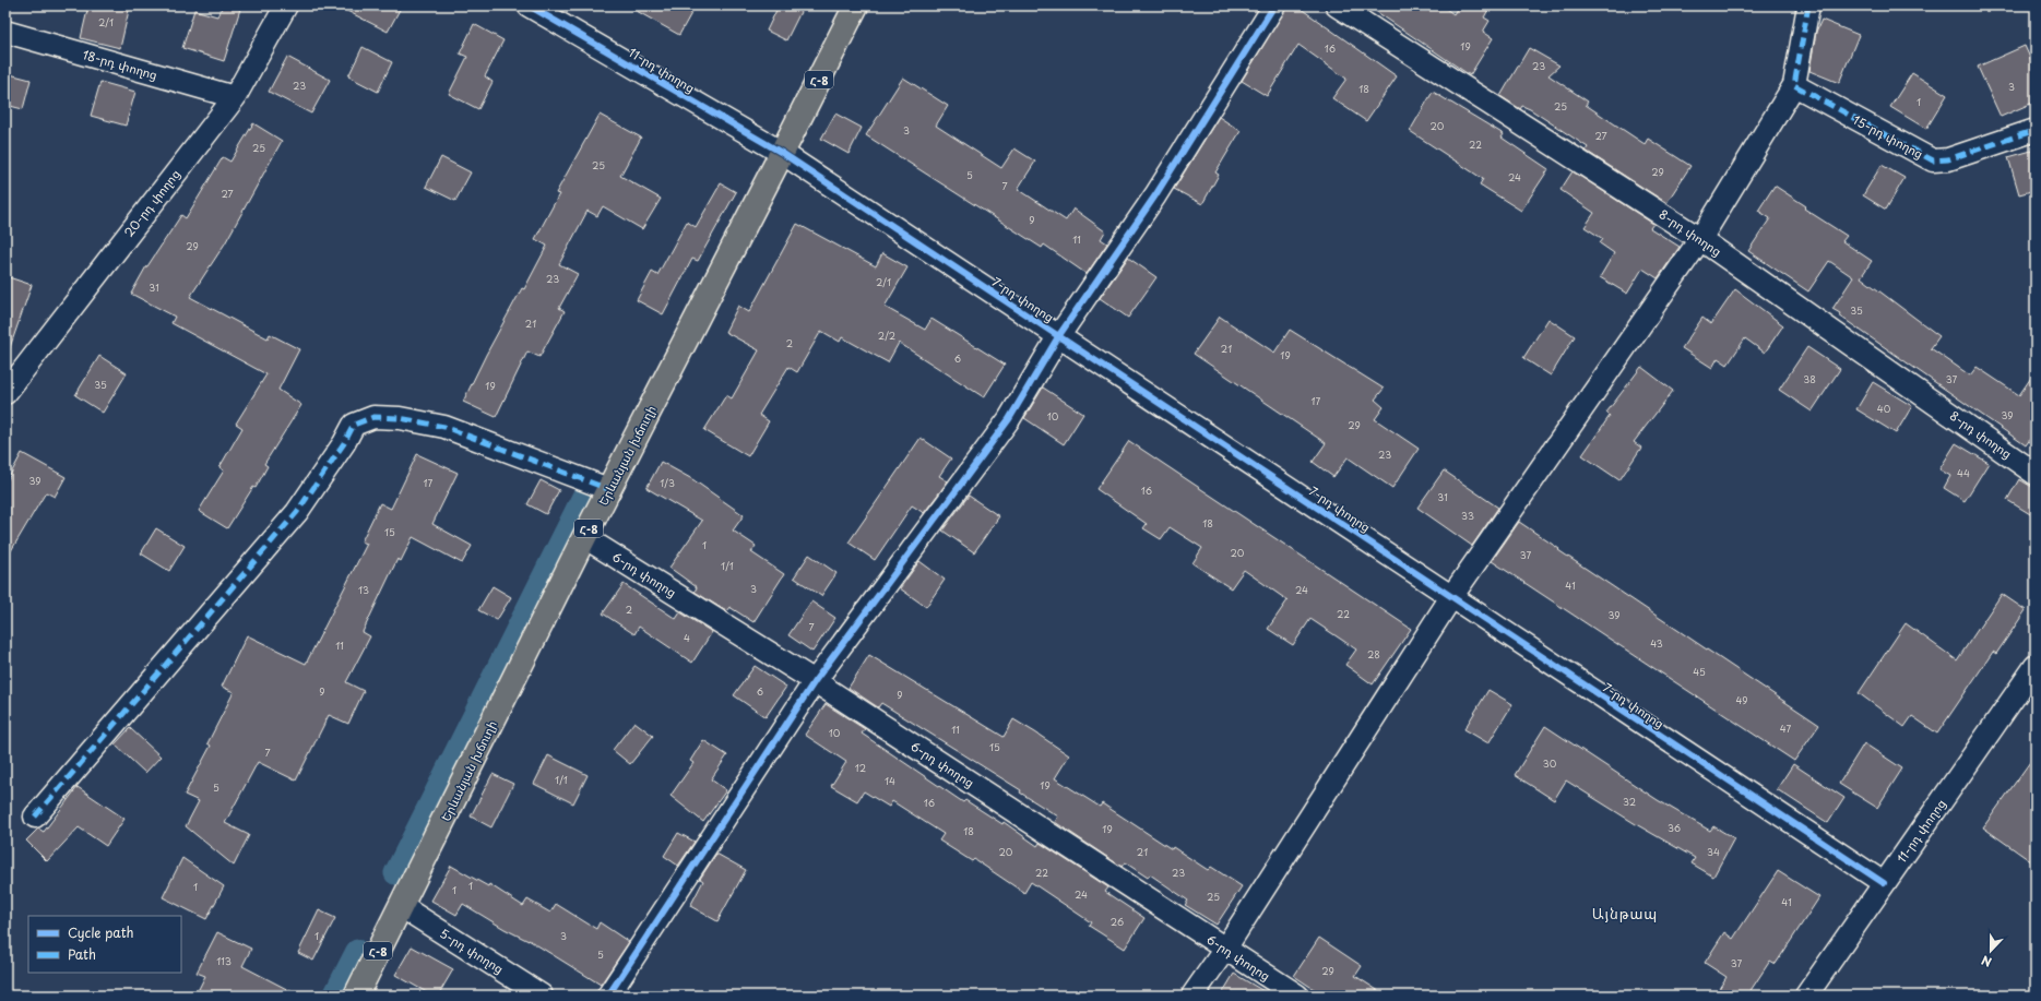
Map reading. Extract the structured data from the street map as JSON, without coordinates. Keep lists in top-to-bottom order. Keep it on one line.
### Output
{"streets":{"main road":["Հ-8","Երևանյան խճուղի"],"street":["18-րդ փողոց","11-րդ փողոց","15-րդ փողոց","20-րդ փողոց","8-րդ փողոց","7-րդ փողոց","6-րդ փողոց","5-րդ փողոց"]},"crossings":[["18-րդ փողոց","20-րդ փողոց"],["11-րդ փողոց","7-րդ փողոց"],["11-րդ փողոց","Երևանյան խճուղի"],["Հ-8","Երևանյան խճուղի"],["Հ-8","5-րդ փողոց"],["7-րդ փողոց","Երևանյան խճուղի"],["Երևանյան խճուղի","6-րդ փողոց"],["Երևանյան խճուղի","5-րդ փողոց"]],"districts":["Այնթապ"],"house_numbers":["2/1","19","16","23","23","3","18","1","25","20","3","27","22","25","25","29","5","24","7","27","9","11","29","23","2/1","31","35","21","2/2","2","21","19","6","38","37","35","19","17","40","39","10","29","23","44","39","17","1/3","16","31","33","18","15","1","20","37","1/1","41","3","13","24","2","22","39","7","4","43","11","28","45","9","6","9","49","47","11","10","15","7","30","12","1/1","14","19","5","32","16","36","19","18","20","21","34","22","23","1","1","1","24","25","41","26","1","3","5","113","37","29"],"legend":["Cycle path","Path"],"north":"bottom"}
